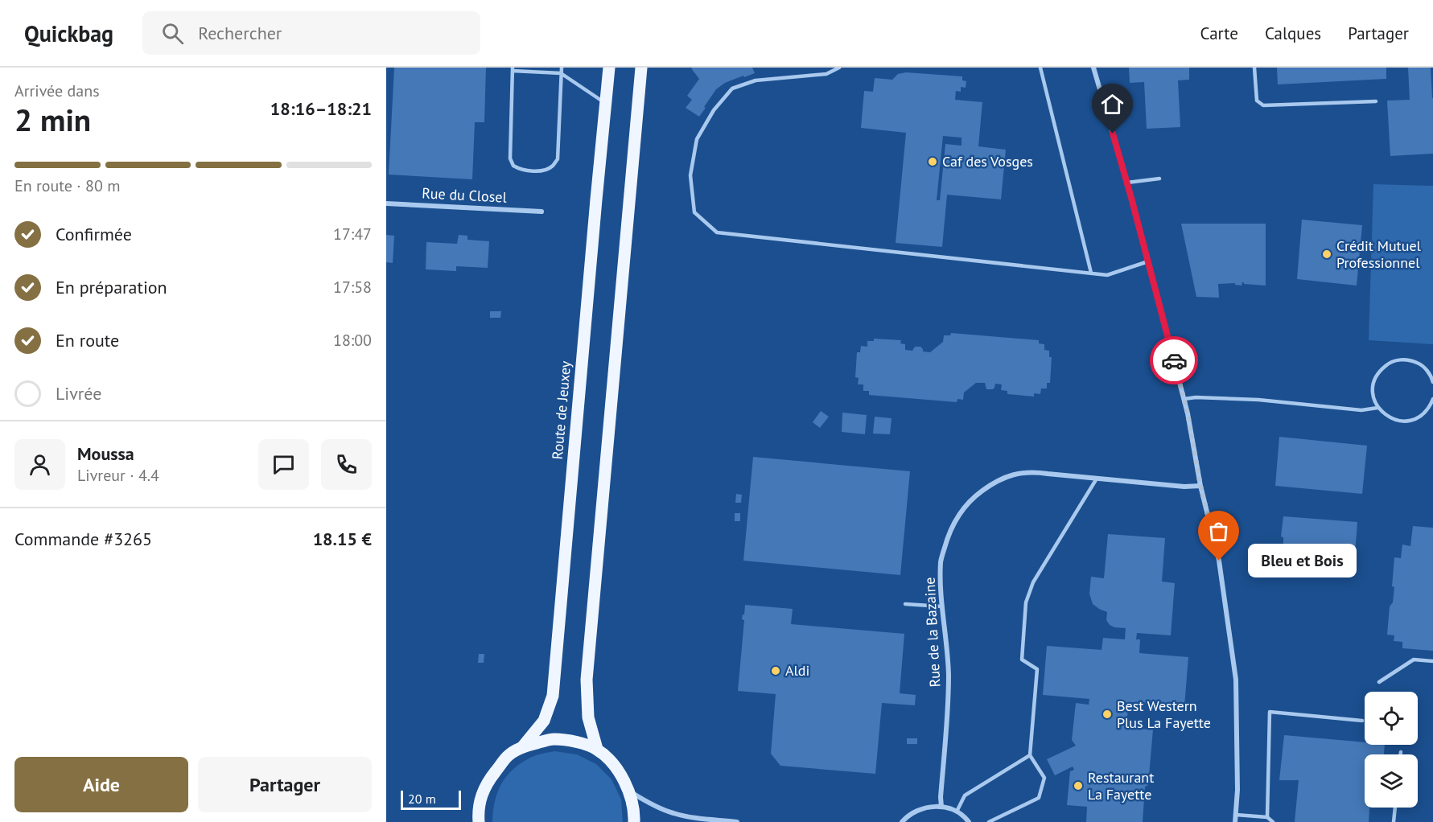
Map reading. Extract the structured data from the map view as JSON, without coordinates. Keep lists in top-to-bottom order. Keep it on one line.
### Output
{"streets":{"main road":["Route de Jeuxey"],"street":["Rue du Closel","Rue de la Bazaine"]},"places":["Caf des Vosges","Crédit Mutuel Professionnel","Bleu et Bois","Aldi","Best Western Plus La Fayette","Restaurant La Fayette"],"scale_bar":"20 m","page":{"header":"Quickbag","search":"Rechercher","nav":["Carte","Calques","Partager"],"heading":["2 min","Arrivée dans","18:16–18:21"],"panel":["Moussa","Livreur · 4.4","Commande #3265","18.15 €"],"bar":"En route · 80 m","list":[["Confirmée","17:47"],["En préparation","17:58"],["En route","18:00"],"Livrée"],"bubble":"Bleu et Bois","buttons":["Aide","Partager"],"scale":"20 m"}}
